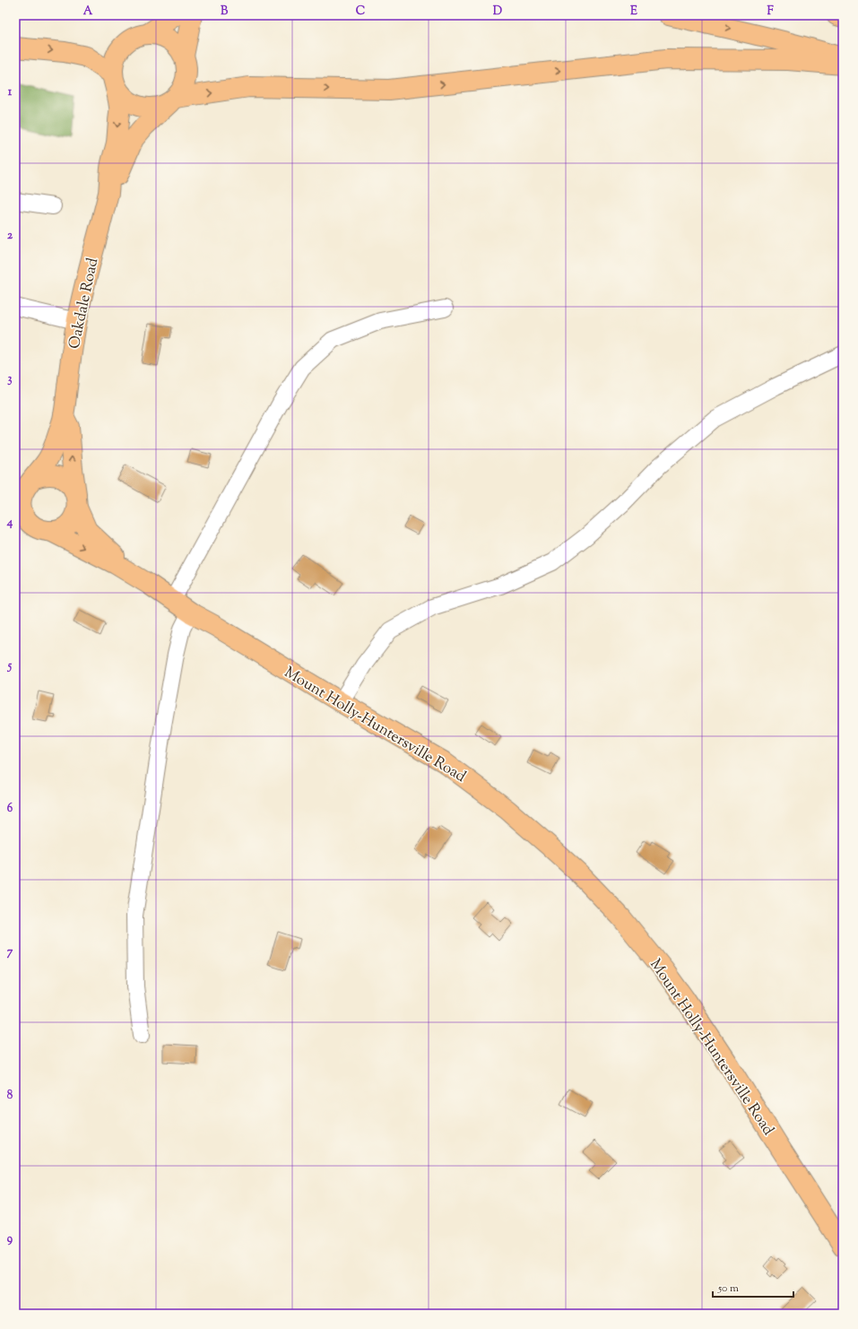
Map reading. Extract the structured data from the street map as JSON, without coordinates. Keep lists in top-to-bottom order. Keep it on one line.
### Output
{"streets":{"main road":["Oakdale Road","Mount Holly-Huntersville Road"]},"crossings":[["Oakdale Road","Mount Holly-Huntersville Road"]],"scale_bar":"50 m","grid":{"columns":["A","B","C","D","E","F"],"rows":["1","2","3","4","5","6","7","8","9"]}}
